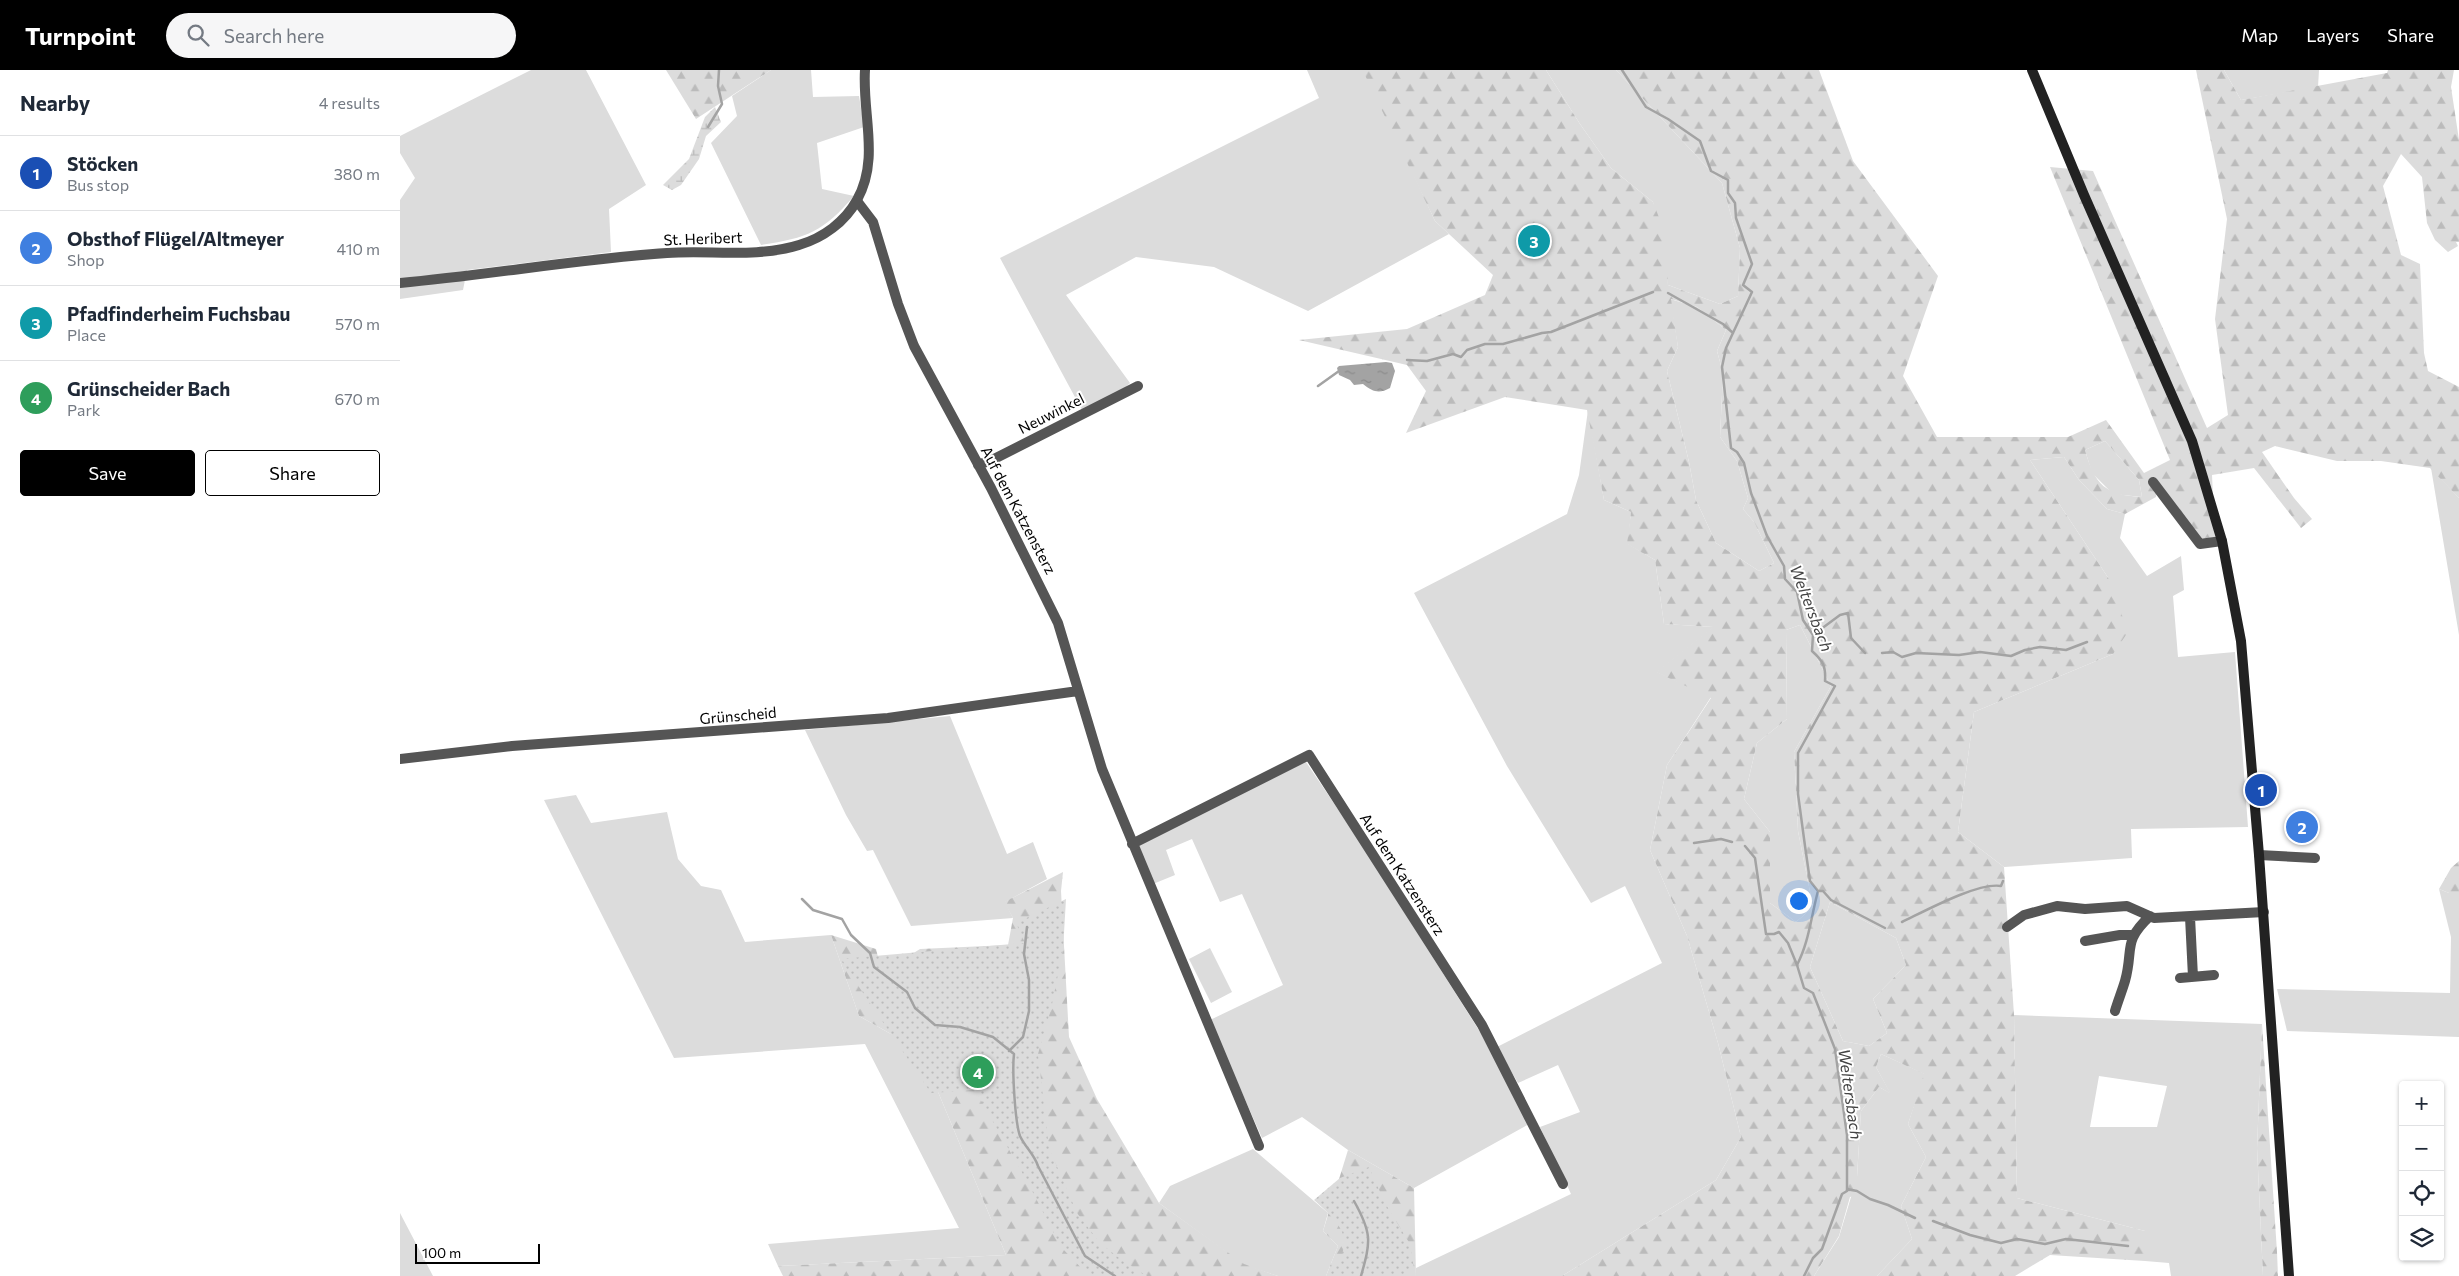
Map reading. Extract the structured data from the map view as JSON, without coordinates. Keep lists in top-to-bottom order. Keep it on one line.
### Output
{"streets":{"street":["St. Heribert","Neuwinkel","Auf dem Katzensterz","Grünscheid"]},"crossings":[["St. Heribert","Auf dem Katzensterz"],["Neuwinkel","Auf dem Katzensterz"],["Auf dem Katzensterz","Grünscheid"]],"water":["Weltersbach"],"scale_bar":"100 m","page":{"header":"Turnpoint","search":"Search here","nav":["Map","Layers","Share"],"heading":["Nearby","4 results"],"list":[{"mark":"1","name":"Stöcken","note":"Bus stop","value":"380 m"},{"mark":"2","name":"Obsthof Flügel/Altmeyer","note":"Shop","value":"410 m"},{"mark":"3","name":"Pfadfinderheim Fuchsbau","note":"Place","value":"570 m"},{"mark":"4","name":"Grünscheider Bach","note":"Park","value":"670 m"}],"pins":["3","1","2","4"],"buttons":["Save","Share"],"map_buttons":["+","−"],"scale":"100 m"}}
